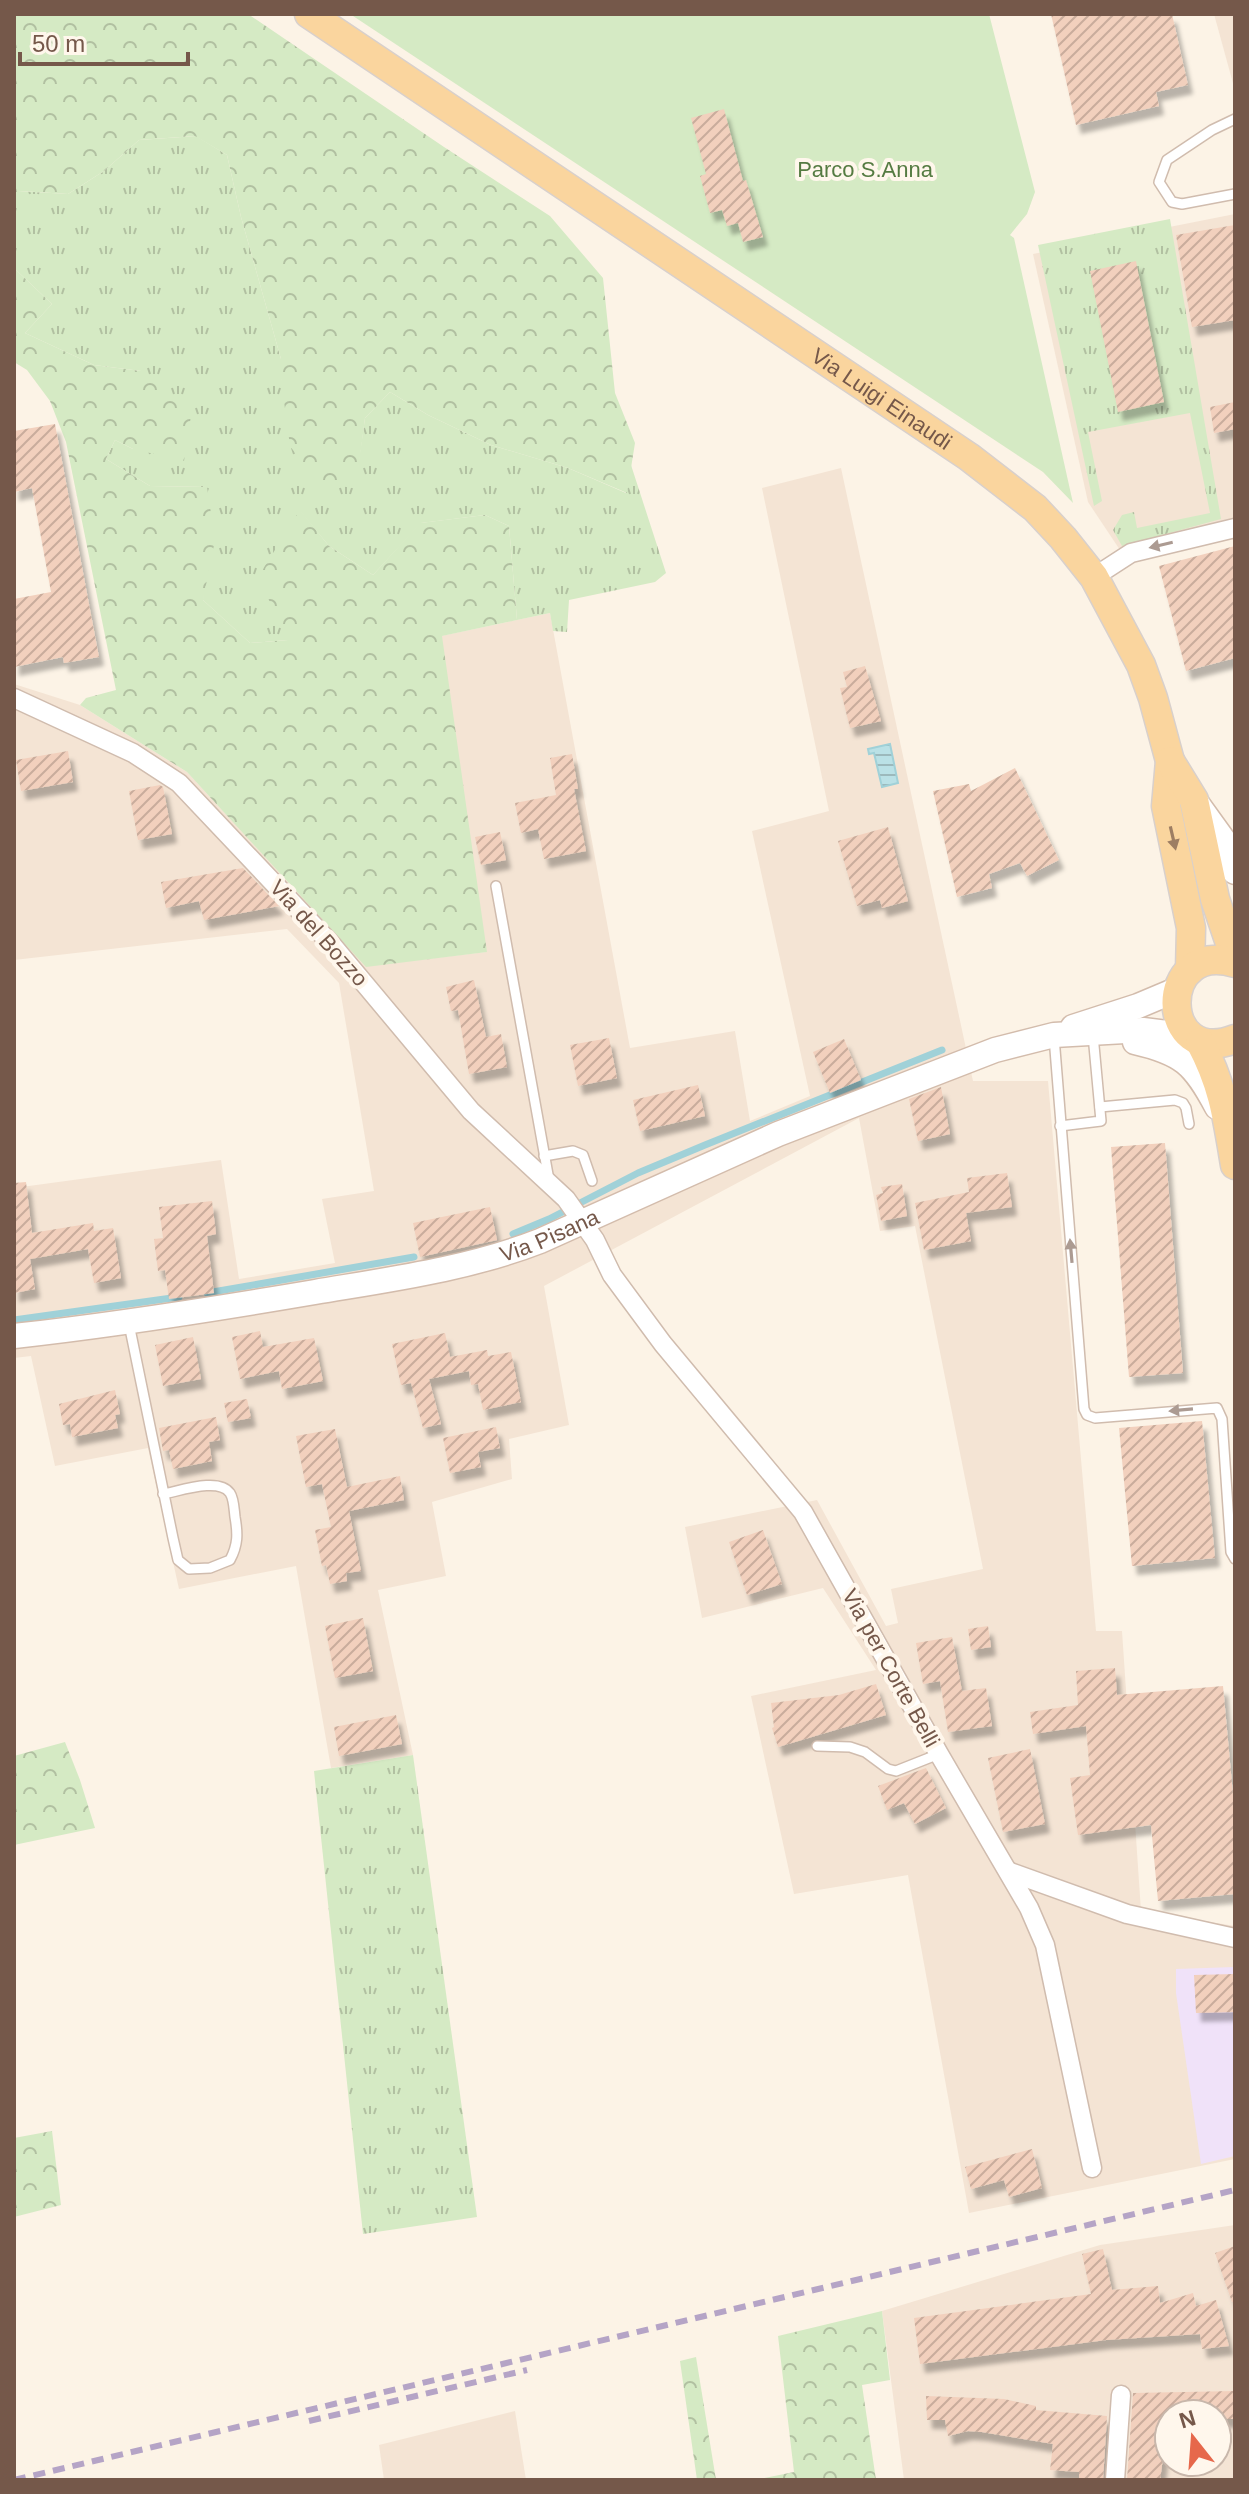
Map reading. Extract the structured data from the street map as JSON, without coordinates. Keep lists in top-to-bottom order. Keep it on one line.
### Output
{"streets":{"main road":["Via Luigi Einaudi","Via Pisana"],"street":["Via del Bozzo","Via per Corte Belli"]},"crossings":[["Via Luigi Einaudi","Via Pisana"],["Via del Bozzo","Via Pisana"],["Via del Bozzo","Via per Corte Belli"],["Via Pisana","Via per Corte Belli"]],"parks":["Parco S.Anna"],"scale_bar":"50 m","north":"top"}
